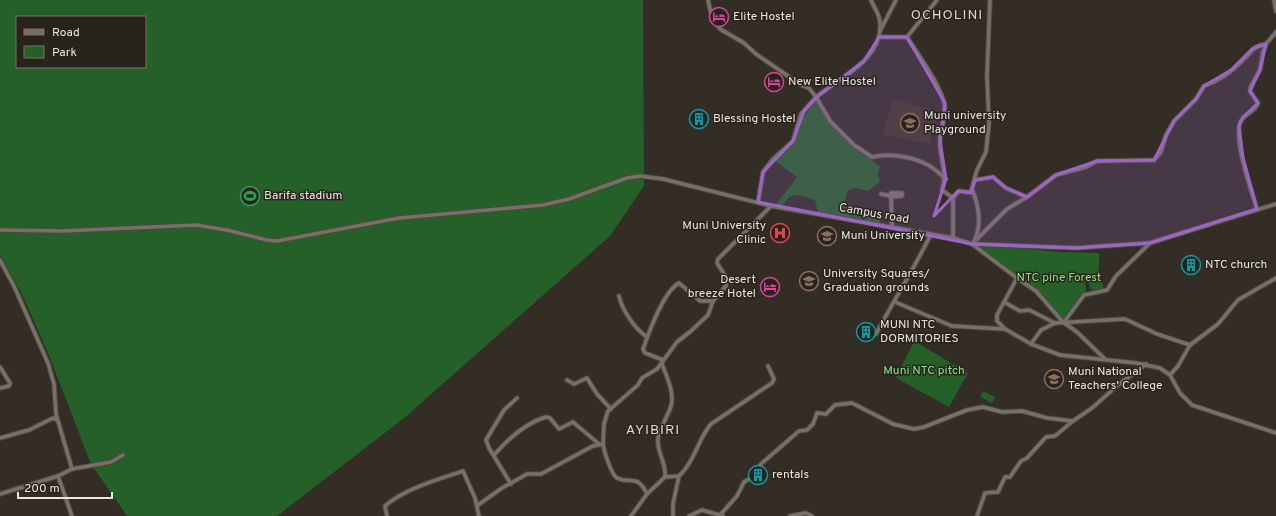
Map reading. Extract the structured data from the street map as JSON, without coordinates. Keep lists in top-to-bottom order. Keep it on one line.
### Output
{"streets":{"street":["Campus road"]},"districts":["OCHOLINI","AYIBIRI"],"parks":["NTC pine Forest","Muni NTC pitch"],"places":{"hotel":["Elite Hostel","New Elite Hostel","Desert breeze Hotel"],"building":["Blessing Hostel","NTC church","MUNI NTC DORMITORIES","rentals"],"school or university":["Muni university Playground","Muni University","University Squares/ Graduation grounds","Muni National Teachers' College"],"sports":["Barifa stadium"],"hospital":["Muni University Clinic"]},"legend":["Road","Park"],"scale_bar":"200 m"}
